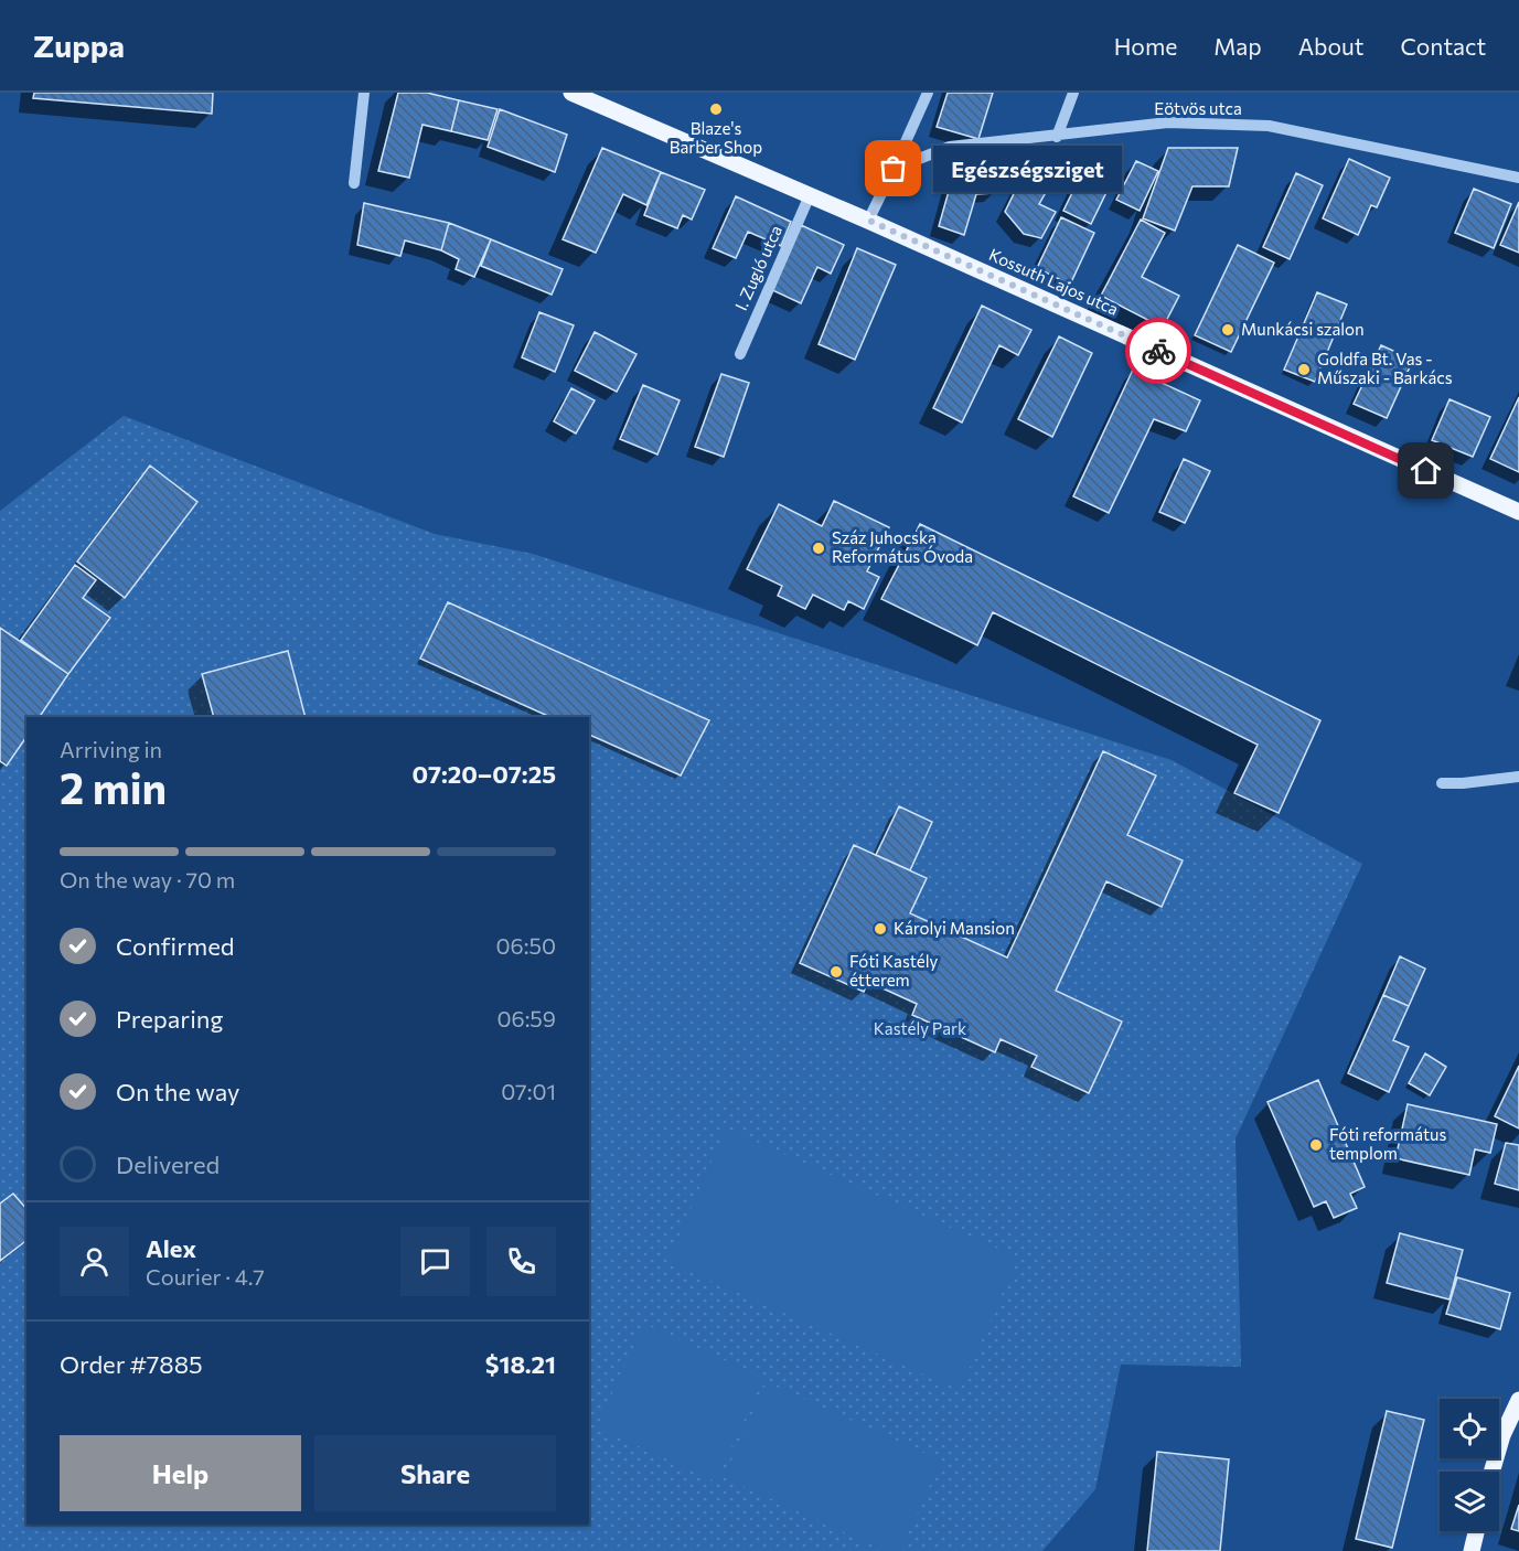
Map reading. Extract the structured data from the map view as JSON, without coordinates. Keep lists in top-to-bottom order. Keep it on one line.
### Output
{"streets":{"main road":["Kossuth Lajos utca"],"street":["Eötvös utca","I. Zugló utca"]},"crossings":[["I. Zugló utca","Kossuth Lajos utca"]],"parks":["Kastély Park"],"places":["Blaze's Barber Shop","Egészségsziget","Munkácsi szalon","Goldfa Bt. Vas - Műszaki - Barkács","Száz Juhocska Református Óvoda","Károlyi Mansion","Fóti Kastély étterem","Fóti református templom"],"page":{"header":"Zuppa","nav":["Home","Map","About","Contact"],"bubble":"Egészségsziget","heading":["2 min","Arriving in","07:20–07:25"],"panel":["Alex","Courier · 4.7","Order #7885","$18.21"],"bar":"On the way · 70 m","list":[["Confirmed","06:50"],["Preparing","06:59"],["On the way","07:01"],"Delivered"],"buttons":["Help","Share"]}}
